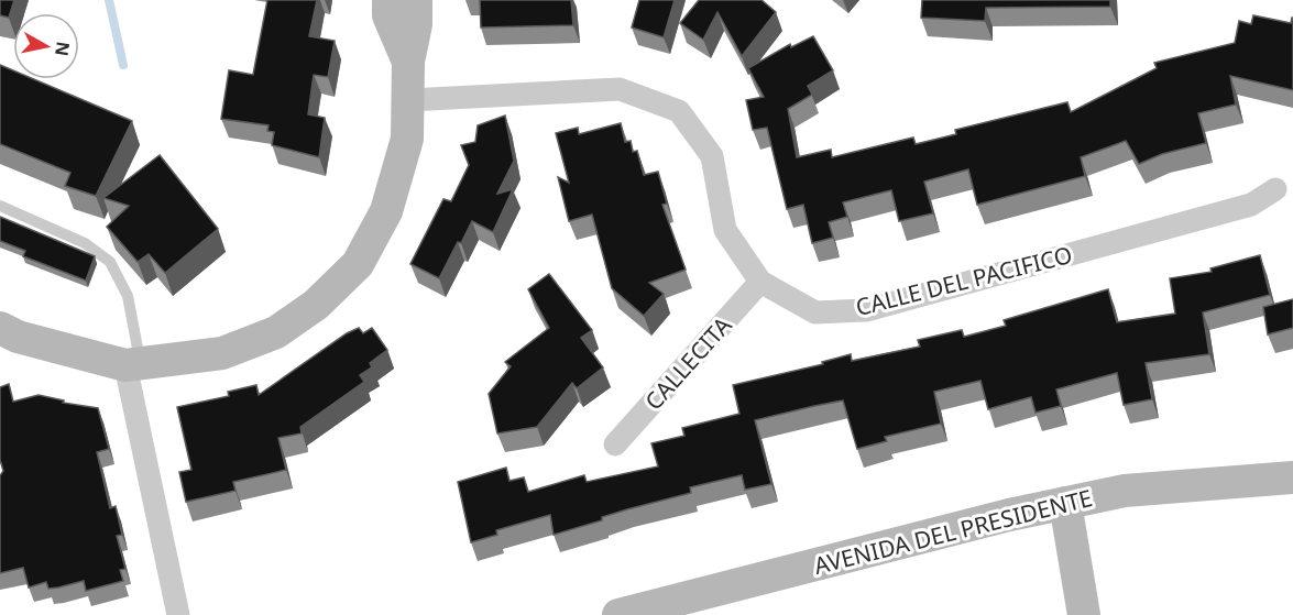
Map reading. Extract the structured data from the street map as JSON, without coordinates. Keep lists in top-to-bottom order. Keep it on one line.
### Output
{"streets":{"main road":["AVENIDA DEL PRESIDENTE"],"street":["CALLE DEL PACIFICO","CALLECITA"]},"crossings":[["CALLE DEL PACIFICO","CALLECITA"]],"north":"right"}
